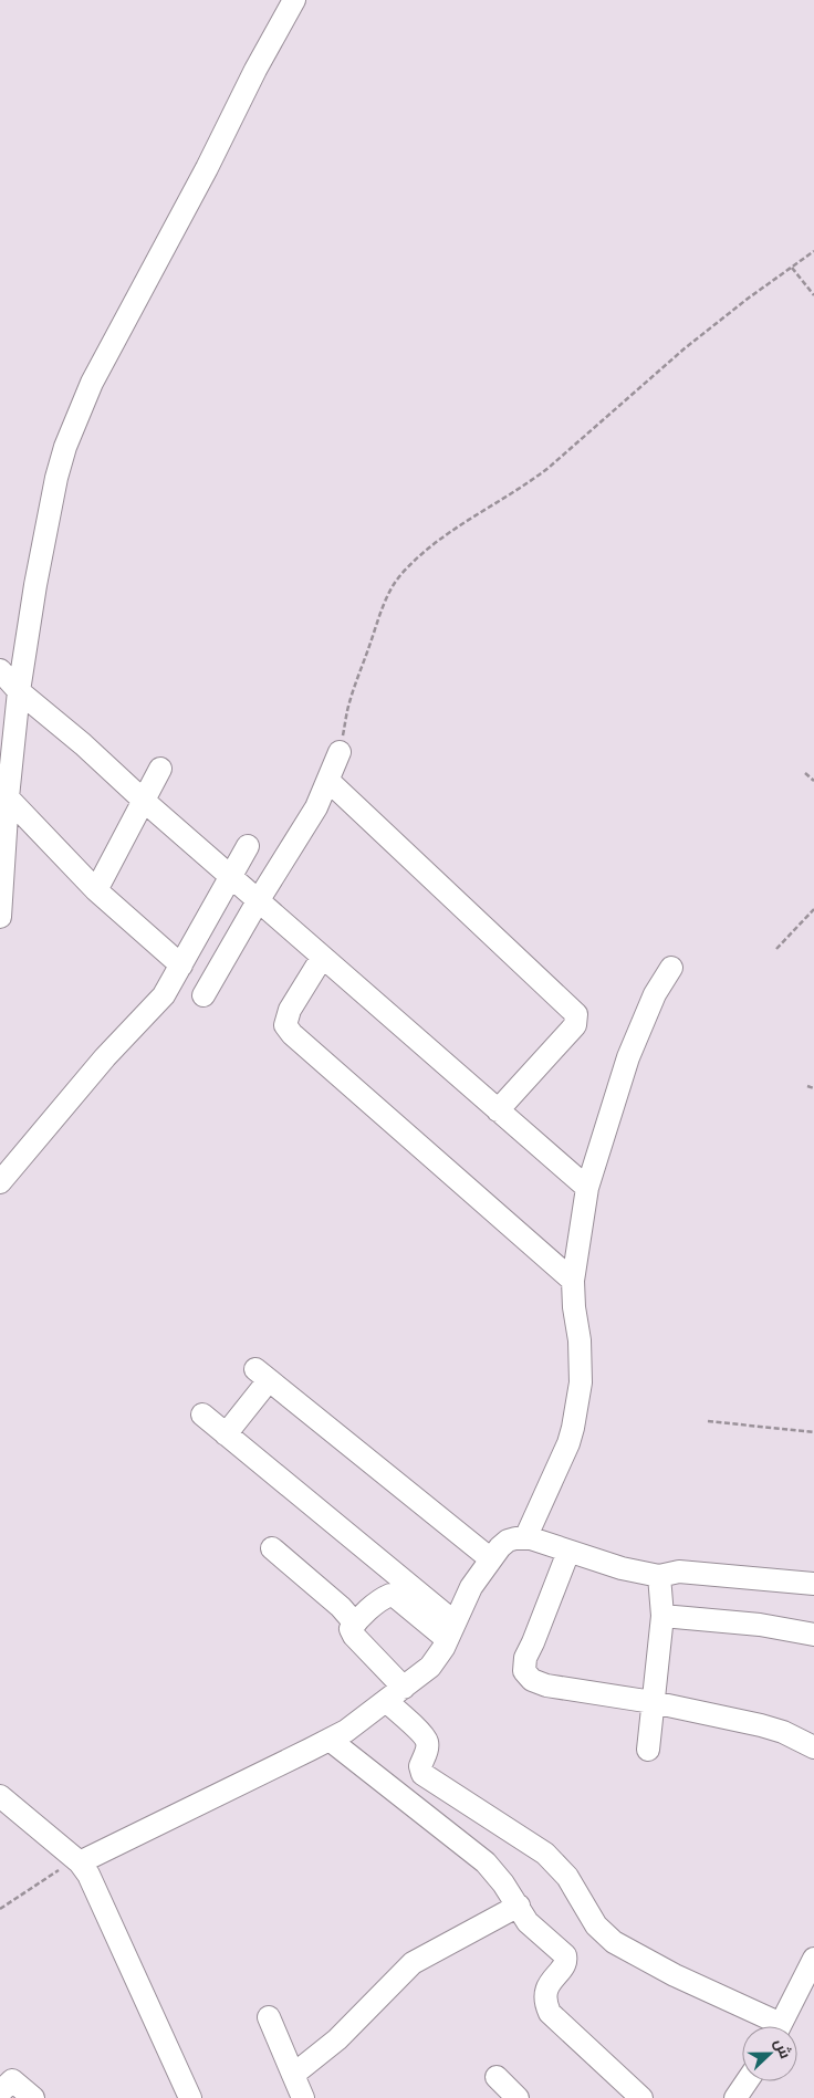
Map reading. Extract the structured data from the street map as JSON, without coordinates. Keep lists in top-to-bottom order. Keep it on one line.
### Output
{"north":"right"}
